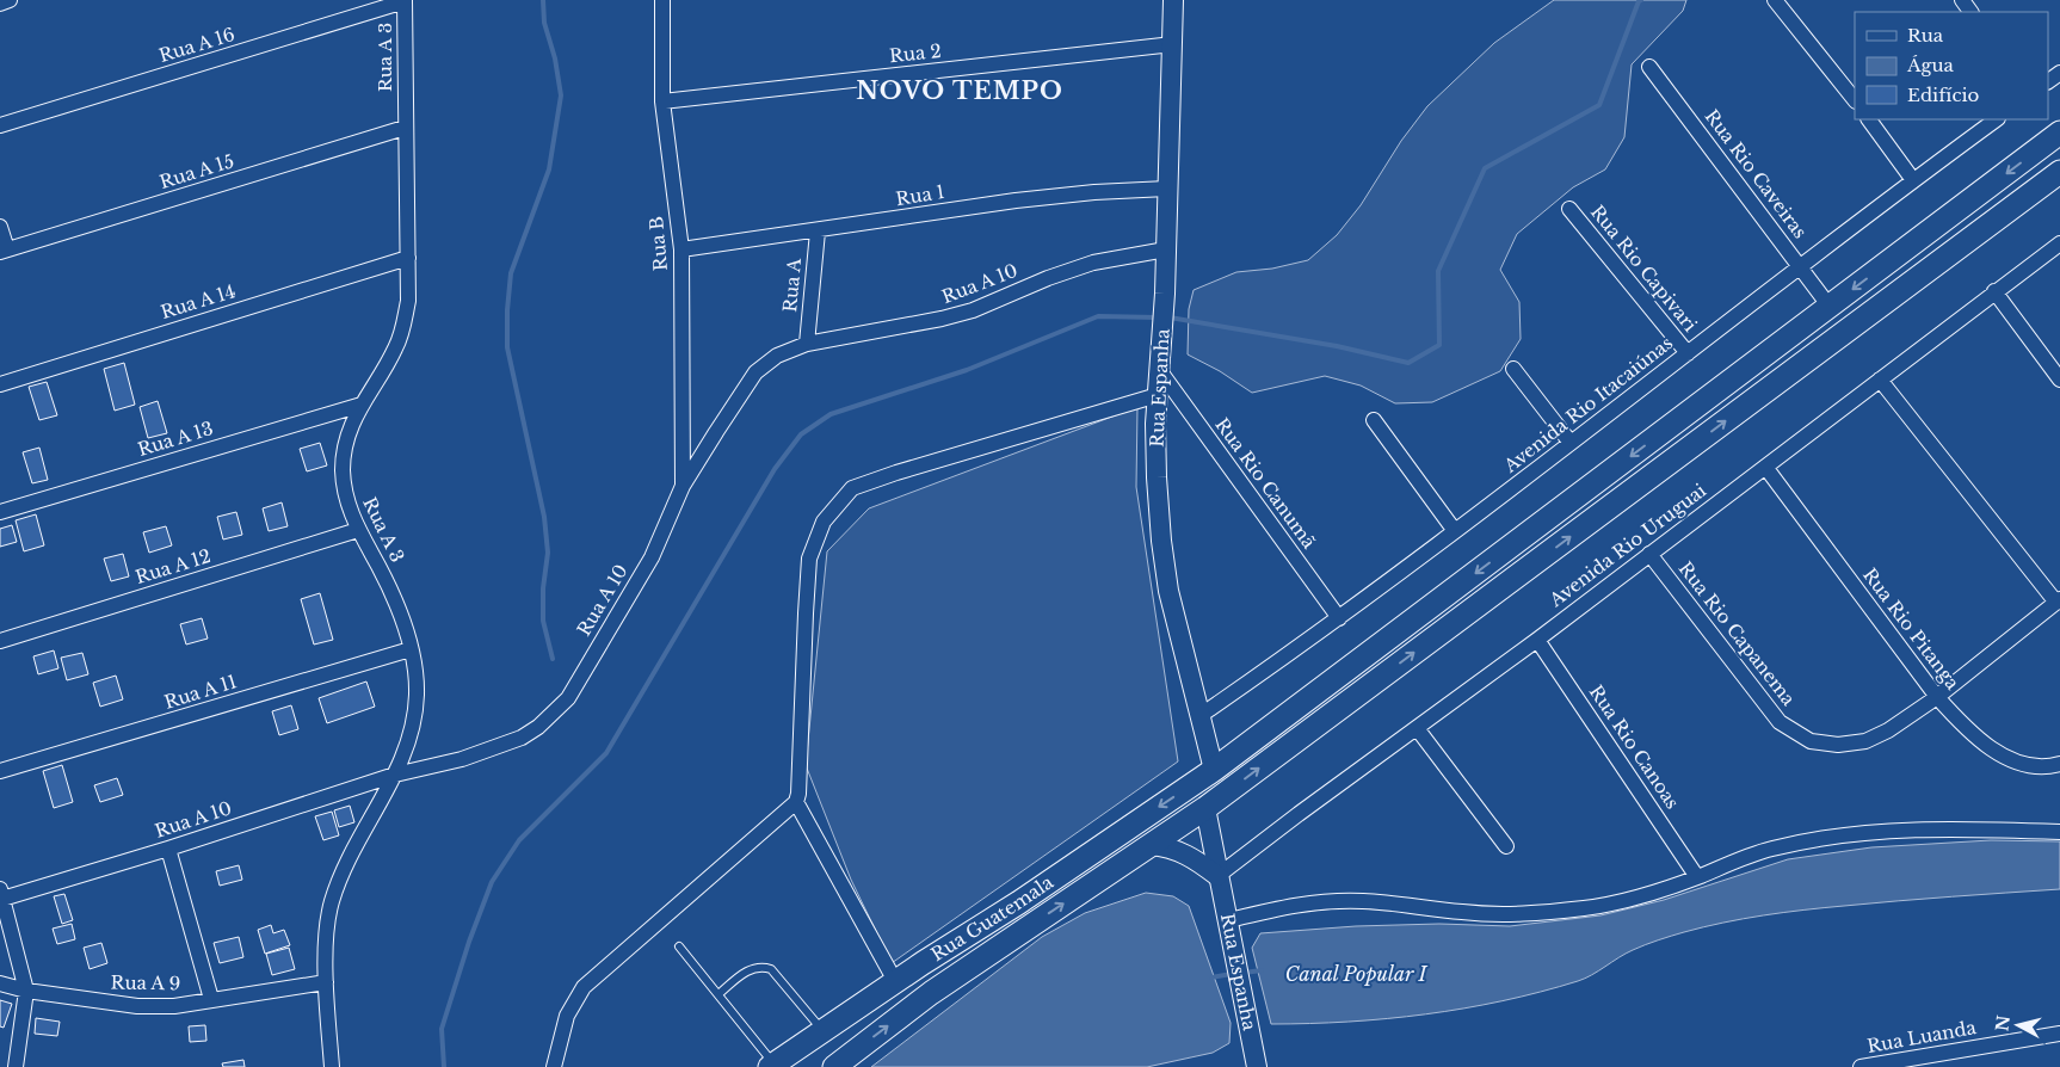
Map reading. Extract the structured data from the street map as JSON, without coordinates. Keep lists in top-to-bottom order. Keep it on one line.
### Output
{"streets":{"main road":["Rua Guatemala"],"street":["Rua A 16","Rua 2","Rua A 3","Rua A 15","Rua Rio Caveiras","Rua 1","Rua B","Rua Rio Capivari","Rua A 10","Rua A","Rua A 14","Rua Espanha","Avenida Rio Itacaiúnas","Rua A 13","Rua Rio Canumã","Avenida Rio Uruguai","Rua A 12","Rua Rio Pitanga","Rua Rio Capanema","Rua A 11","Rua Rio Canoas","Rua A 9","Rua Luanda"]},"crossings":[["Rua A 16","Rua A 3"],["Rua 2","Rua B"],["Rua 2","Rua Espanha"],["Rua A 3","Rua A 15"],["Rua A 3","Rua A 10"],["Rua A 3","Rua A 14"],["Rua A 3","Rua A 13"],["Rua A 3","Rua A 12"],["Rua A 3","Rua A 11"],["Rua A 3","Rua A 9"],["Rua Rio Caveiras","Avenida Rio Itacaiúnas"],["Rua Rio Caveiras","Rua Guatemala"],["Rua 1","Rua B"],["Rua 1","Rua A"],["Rua 1","Rua Espanha"],["Rua B","Rua A 10"],["Rua Rio Capivari","Avenida Rio Itacaiúnas"],["Rua A 10","Rua A"],["Rua A 10","Rua Espanha"],["Rua Espanha","Avenida Rio Itacaiúnas"],["Rua Espanha","Rua Rio Canumã"],["Rua Espanha","Avenida Rio Uruguai"],["Rua Espanha","Rua Guatemala"],["Avenida Rio Itacaiúnas","Rua Rio Canumã"],["Avenida Rio Uruguai","Rua Rio Pitanga"],["Avenida Rio Uruguai","Rua Rio Capanema"],["Avenida Rio Uruguai","Rua Rio Canoas"],["Rua Rio Pitanga","Rua Rio Capanema"]],"districts":["NOVO TEMPO"],"water":["Canal Popular I"],"legend":["Rua","Água","Edifício"],"north":"left"}
